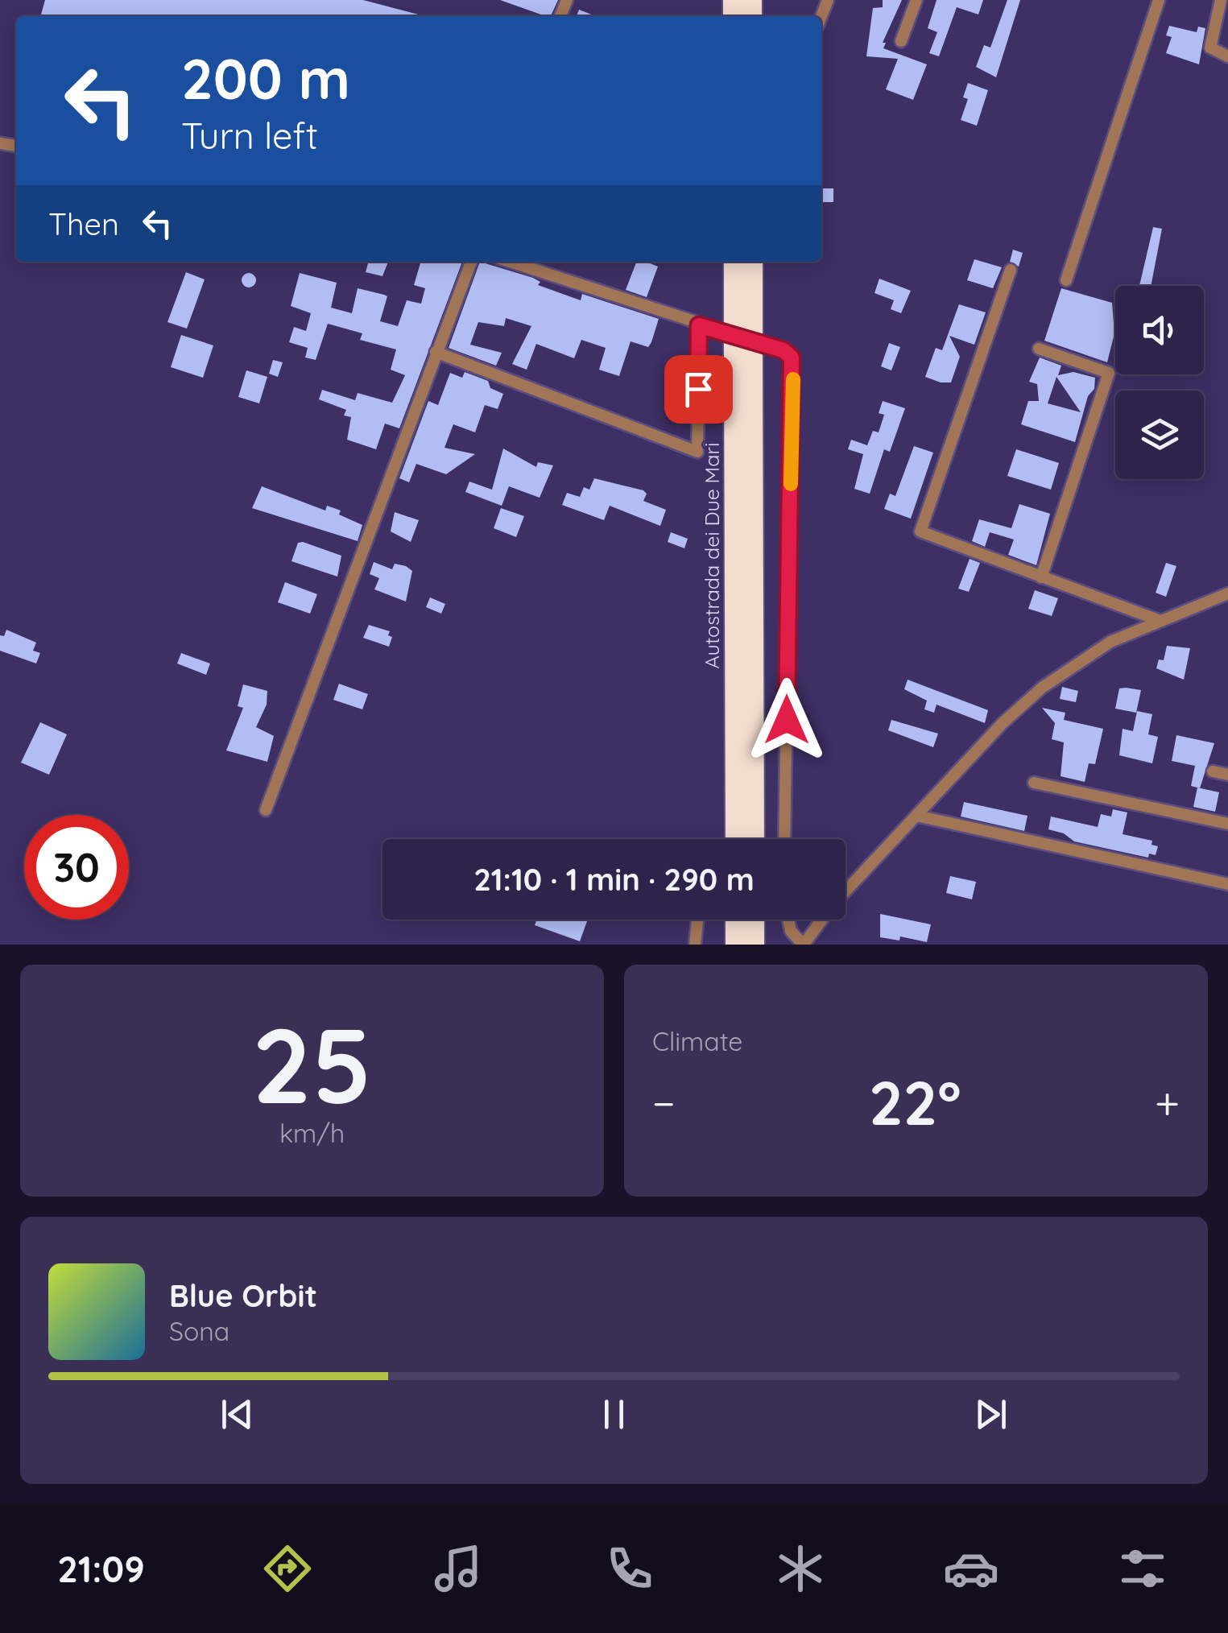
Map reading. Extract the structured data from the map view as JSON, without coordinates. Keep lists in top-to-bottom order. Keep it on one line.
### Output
{"streets":{"highway":["Autostrada dei Due Mari"]},"page":{"turn":["200 m","Turn left"],"then":"Then","limit":"30","trip":"21:10 · 1 min · 290 m","tile":[["25","km/h"],"Climate"],"heat":["−","22°","+"],"song":["Blue Orbit","Sona"],"tabs":"21:09"}}
